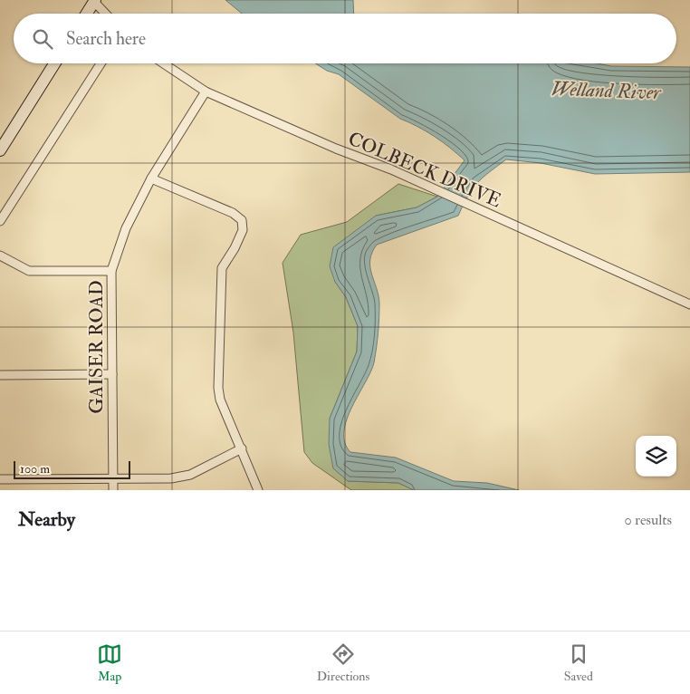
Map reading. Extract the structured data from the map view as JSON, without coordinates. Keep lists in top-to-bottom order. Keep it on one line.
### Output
{"streets":{"street":["COLBECK DRIVE","GAISER ROAD"]},"crossings":[["COLBECK DRIVE","GAISER ROAD"]],"water":["Welland River"],"scale_bar":"100 m","page":{"search":"Search here","scale":"100 m","heading":["Nearby","0 results"],"nav":["Map","Directions","Saved"]}}
